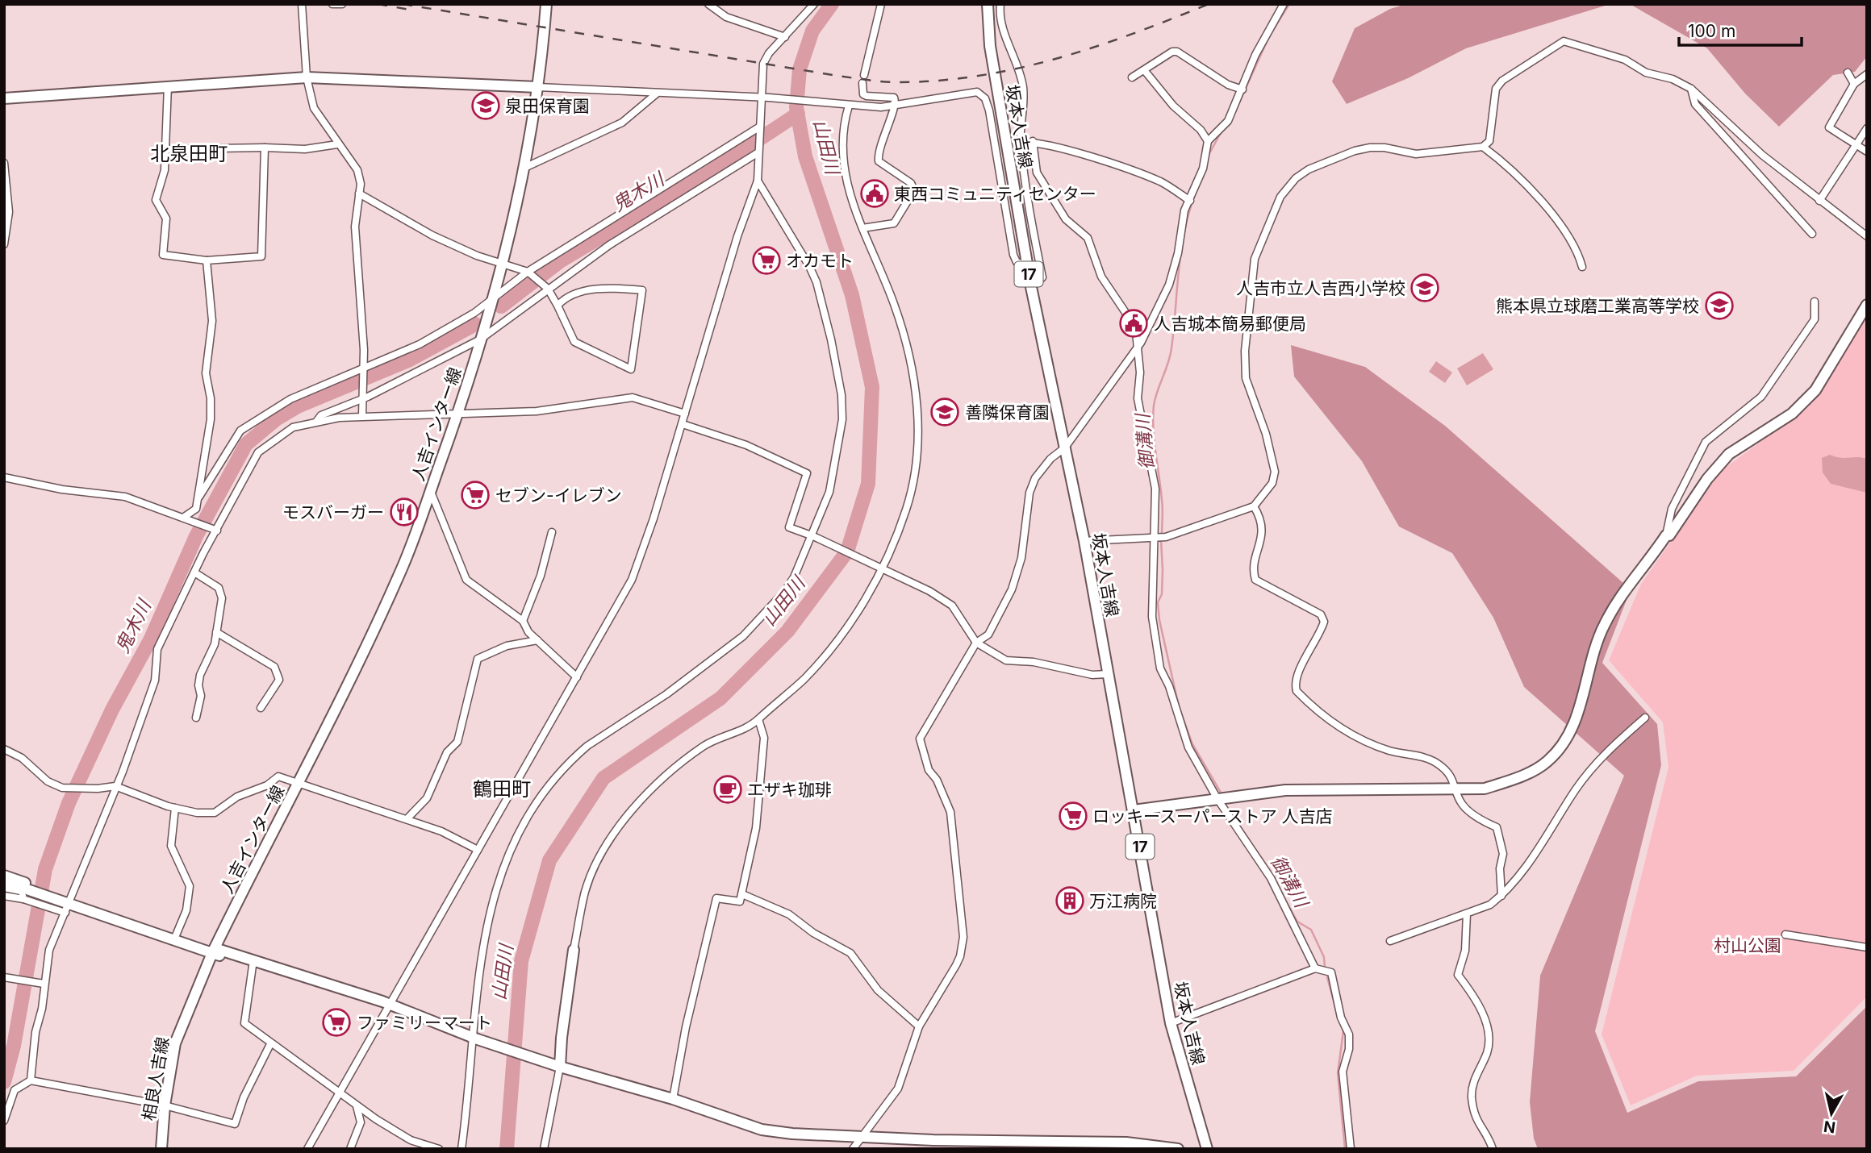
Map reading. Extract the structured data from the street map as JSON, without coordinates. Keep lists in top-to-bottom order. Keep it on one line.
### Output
{"streets":{"street":["坂本人吉線","17","人吉インター線","相良人吉線"]},"crossings":[["人吉インター線","相良人吉線"]],"districts":["北泉田町","鶴田町"],"water":["山田川","鬼木川","御溝川"],"parks":["村山公園"],"places":{"school or university":["泉田保育園","人吉市立人吉西小学校","熊本県立球磨工業高等学校","善隣保育園"],"public building":["東西コミュニティセンター","人吉城本簡易郵便局"],"supermarket":["オカモト","セブン-イレブン","ロッキースーパーストア 人吉店","ファミリーマート"],"restaurant":["モスバーガー"],"cafe":["エザキ珈琲"],"building":["万江病院"]},"scale_bar":"100 m","north":"bottom"}
